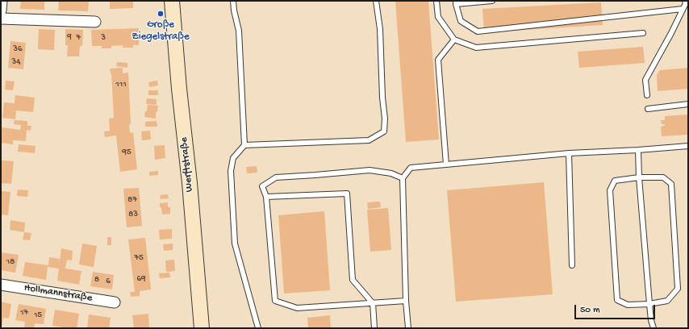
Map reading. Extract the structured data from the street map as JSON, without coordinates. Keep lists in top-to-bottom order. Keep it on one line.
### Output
{"streets":{"main road":["Werftstraße"],"street":["Hollmannstraße"]},"places":["Große Ziegelstraße"],"house_numbers":["9","7","3","36","34","111","95","87","83","75","18","69","8","6","17","15"],"scale_bar":"50 m"}
